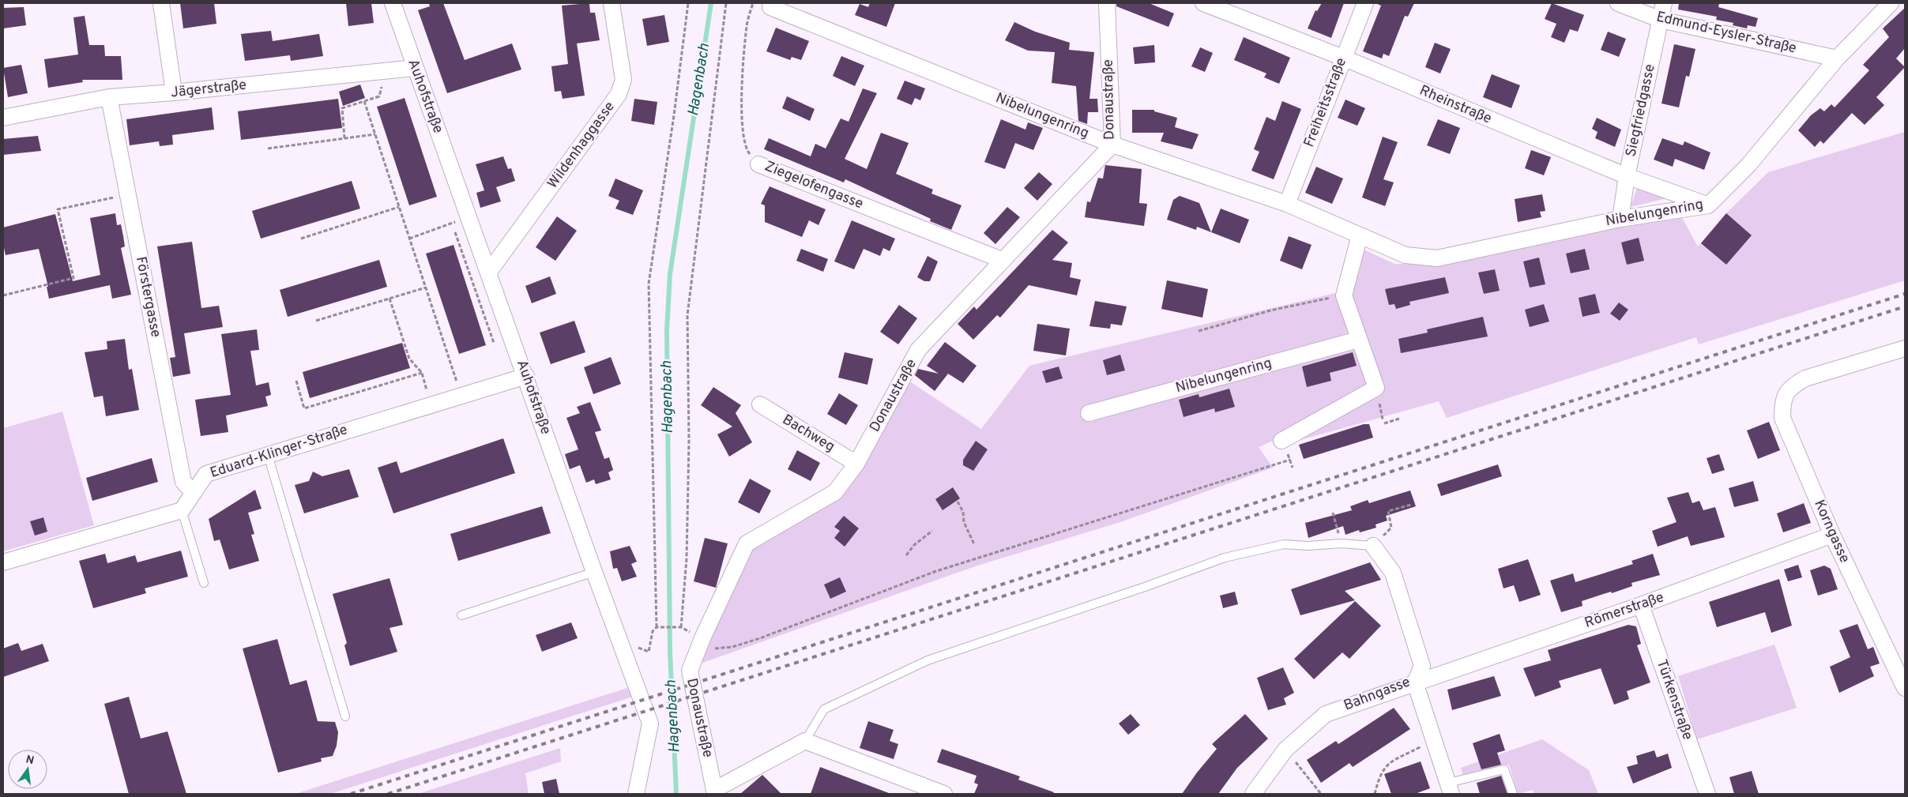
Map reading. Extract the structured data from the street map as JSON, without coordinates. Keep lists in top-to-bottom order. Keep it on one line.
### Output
{"streets":{"street":["Edmund-Eysler-Straße","Jägerstraße","Auhofstraße","Donaustraße","Freiheitsstraße","Rheinstraße","Siegfriedgasse","Nibelungenring","Wildenhaggasse","Ziegelofengasse","Förstergasse","Bachweg","Eduard-Klinger-Straße","Korngasse","Römerstraße","Bahngasse","Türkenstraße"]},"crossings":[["Edmund-Eysler-Straße","Siegfriedgasse"],["Edmund-Eysler-Straße","Nibelungenring"],["Jägerstraße","Auhofstraße"],["Jägerstraße","Förstergasse"],["Auhofstraße","Wildenhaggasse"],["Auhofstraße","Eduard-Klinger-Straße"],["Donaustraße","Nibelungenring"],["Donaustraße","Ziegelofengasse"],["Donaustraße","Bachweg"],["Freiheitsstraße","Rheinstraße"],["Freiheitsstraße","Nibelungenring"],["Rheinstraße","Siegfriedgasse"],["Rheinstraße","Nibelungenring"],["Siegfriedgasse","Nibelungenring"],["Förstergasse","Eduard-Klinger-Straße"],["Korngasse","Römerstraße"],["Römerstraße","Bahngasse"],["Römerstraße","Türkenstraße"]],"water":["Hagenbach"],"north":"top"}
